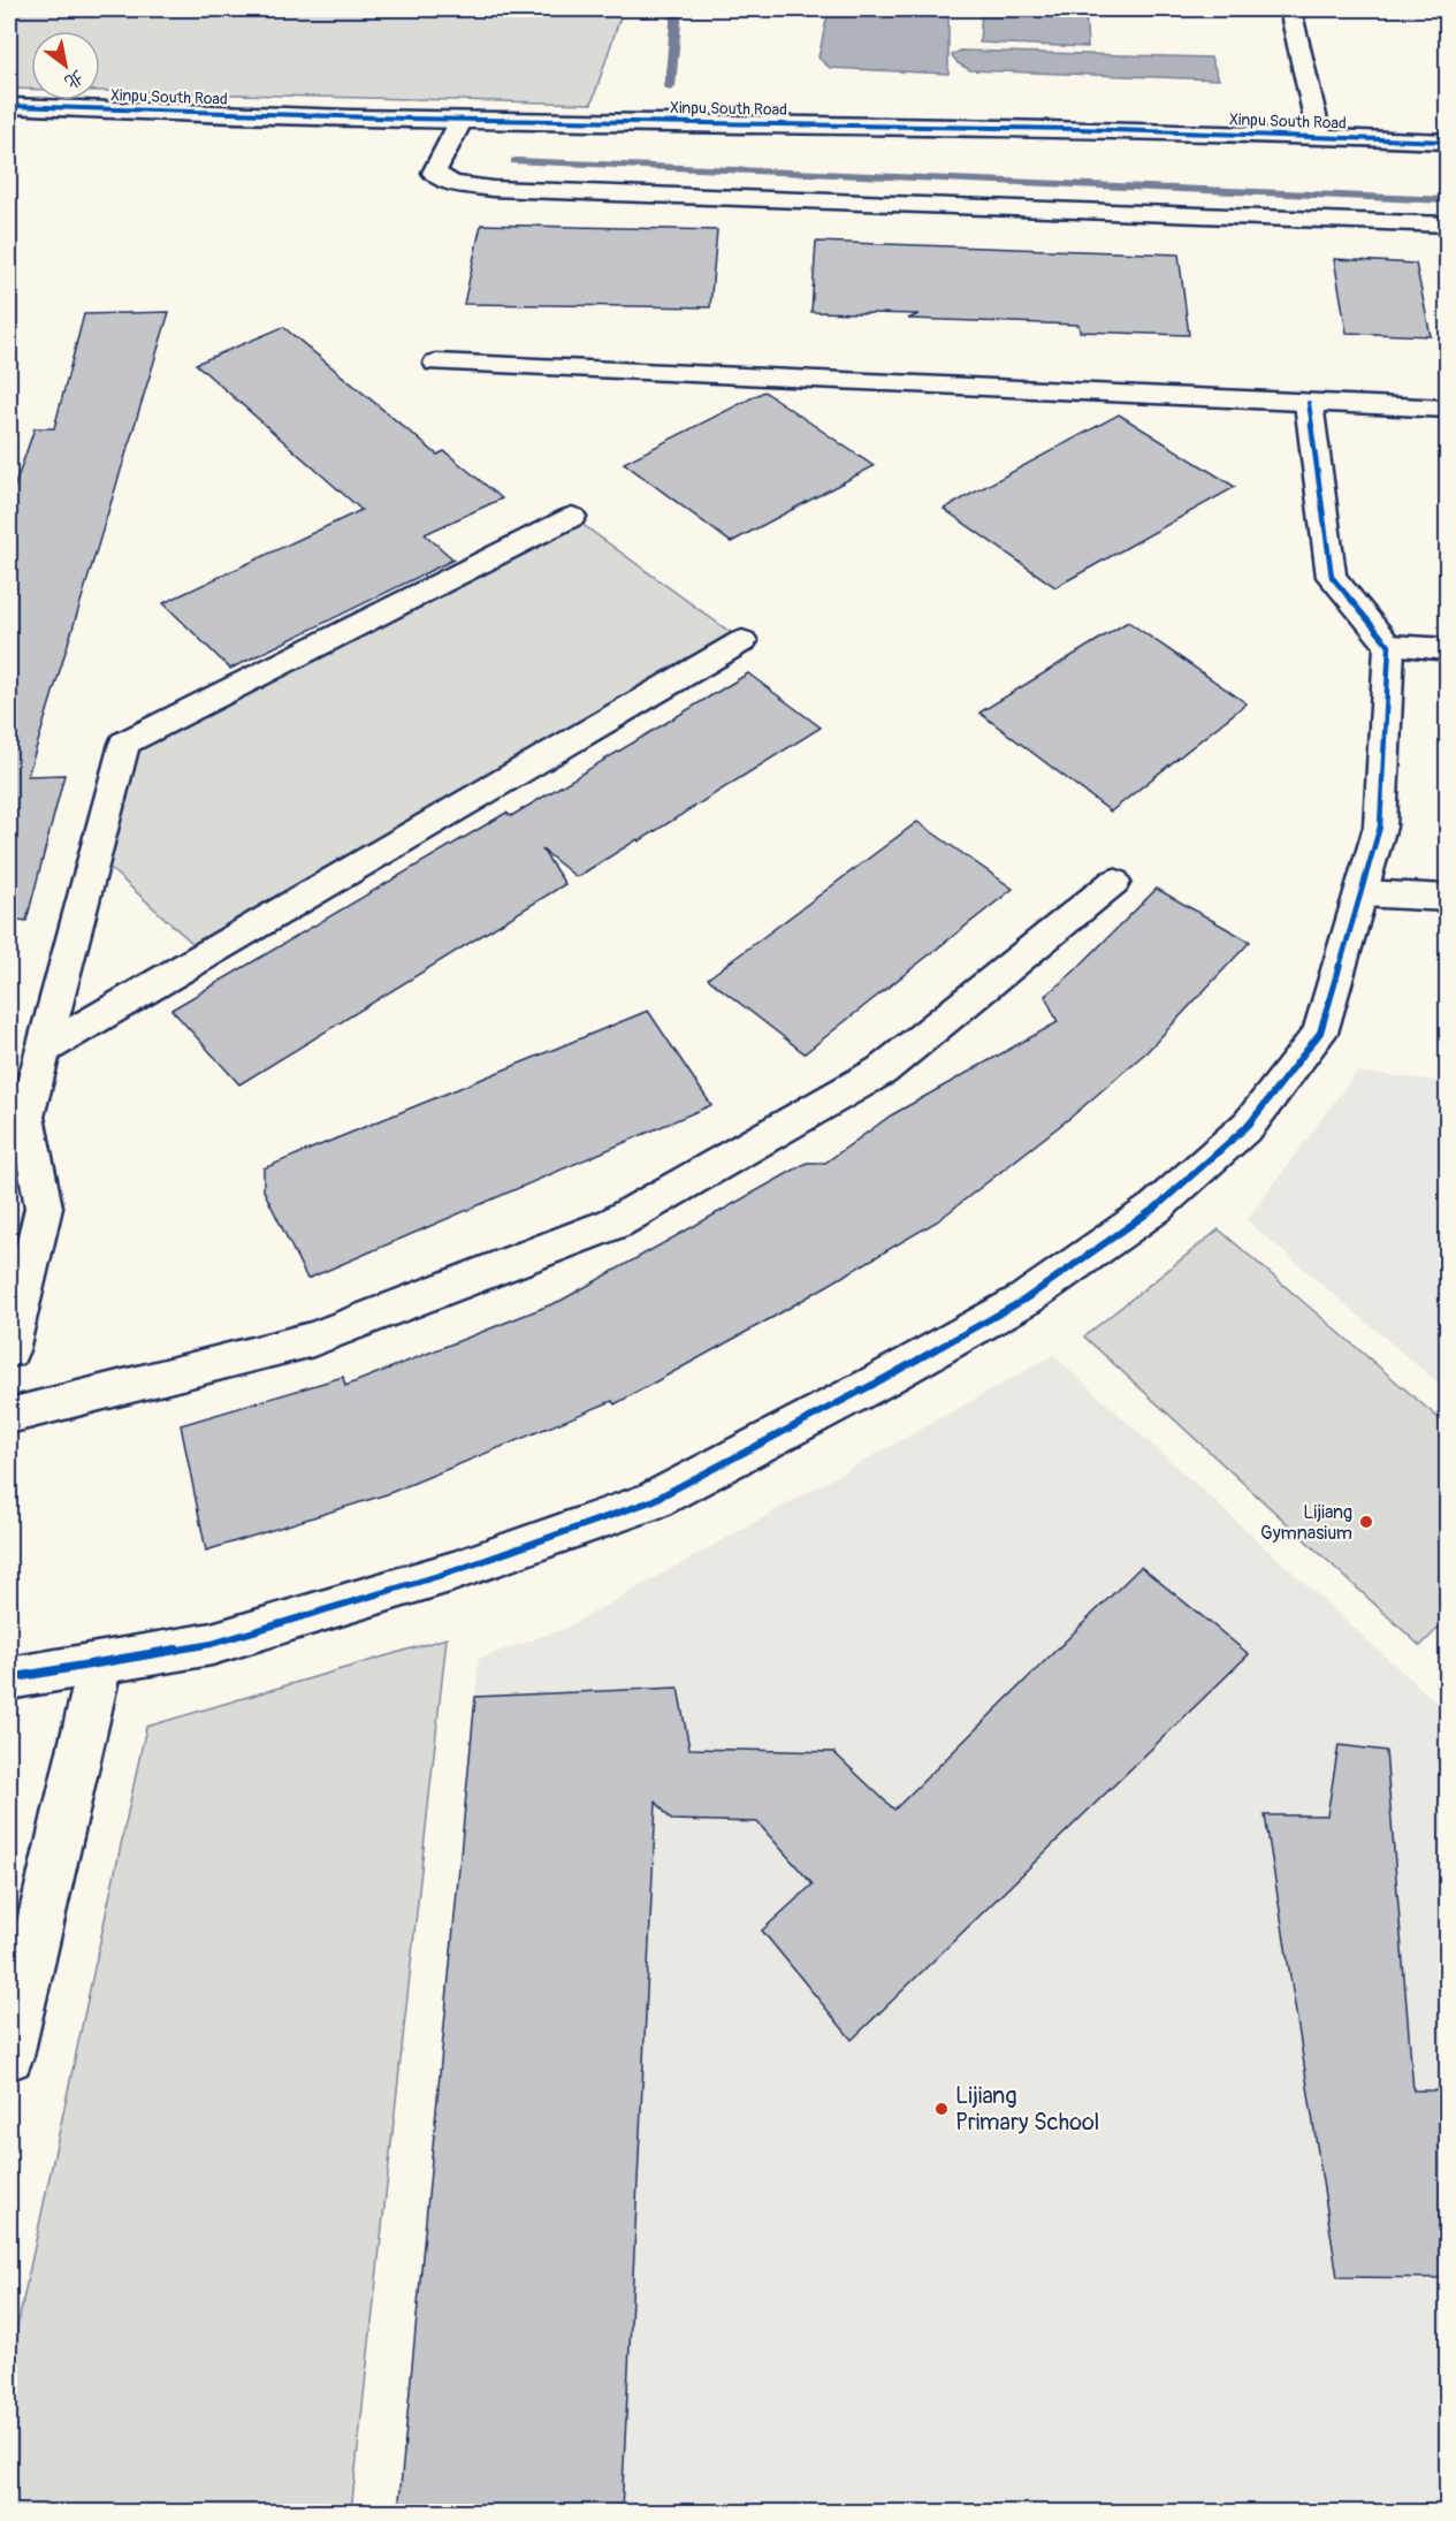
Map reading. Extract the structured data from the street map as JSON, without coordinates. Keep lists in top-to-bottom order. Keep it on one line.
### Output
{"streets":{"street":["Xinpu South Road"]},"places":["Lijiang Gymnasium","Lijiang Primary School"],"north":"bottom right"}
